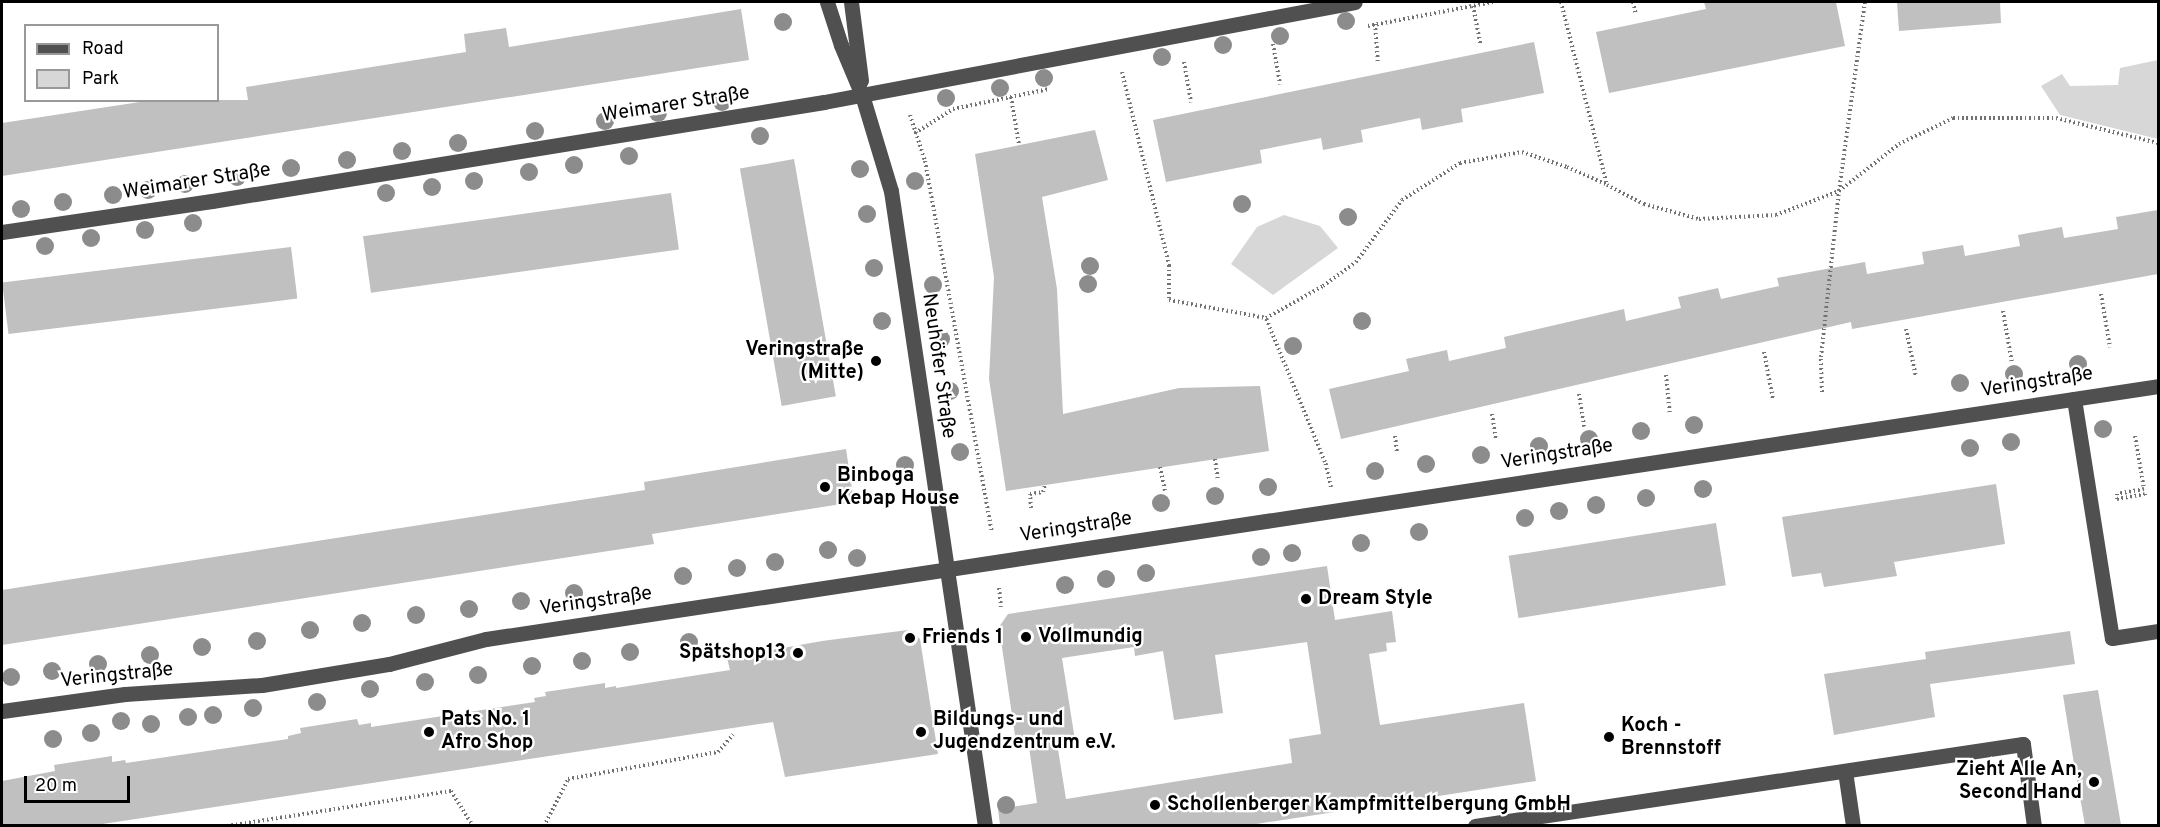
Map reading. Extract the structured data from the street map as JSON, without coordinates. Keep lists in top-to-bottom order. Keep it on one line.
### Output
{"streets":{"street":["Weimarer Straße","Neuhöfer Straße","Veringstraße"]},"crossings":[["Weimarer Straße","Neuhöfer Straße"],["Neuhöfer Straße","Veringstraße"]],"places":["Veringstraße (Mitte)","Binboga Kebap House","Dream Style","Vollmundig","Friends 1","Spätshop13","Pats No. 1 Afro Shop","Bildungs- und Jugendzentrum e.V.","Koch - Brennstoff","Zieht Alle An, Second Hand","Schollenberger Kampfmittelbergung GmbH"],"legend":["Road","Park"],"scale_bar":"20 m"}
